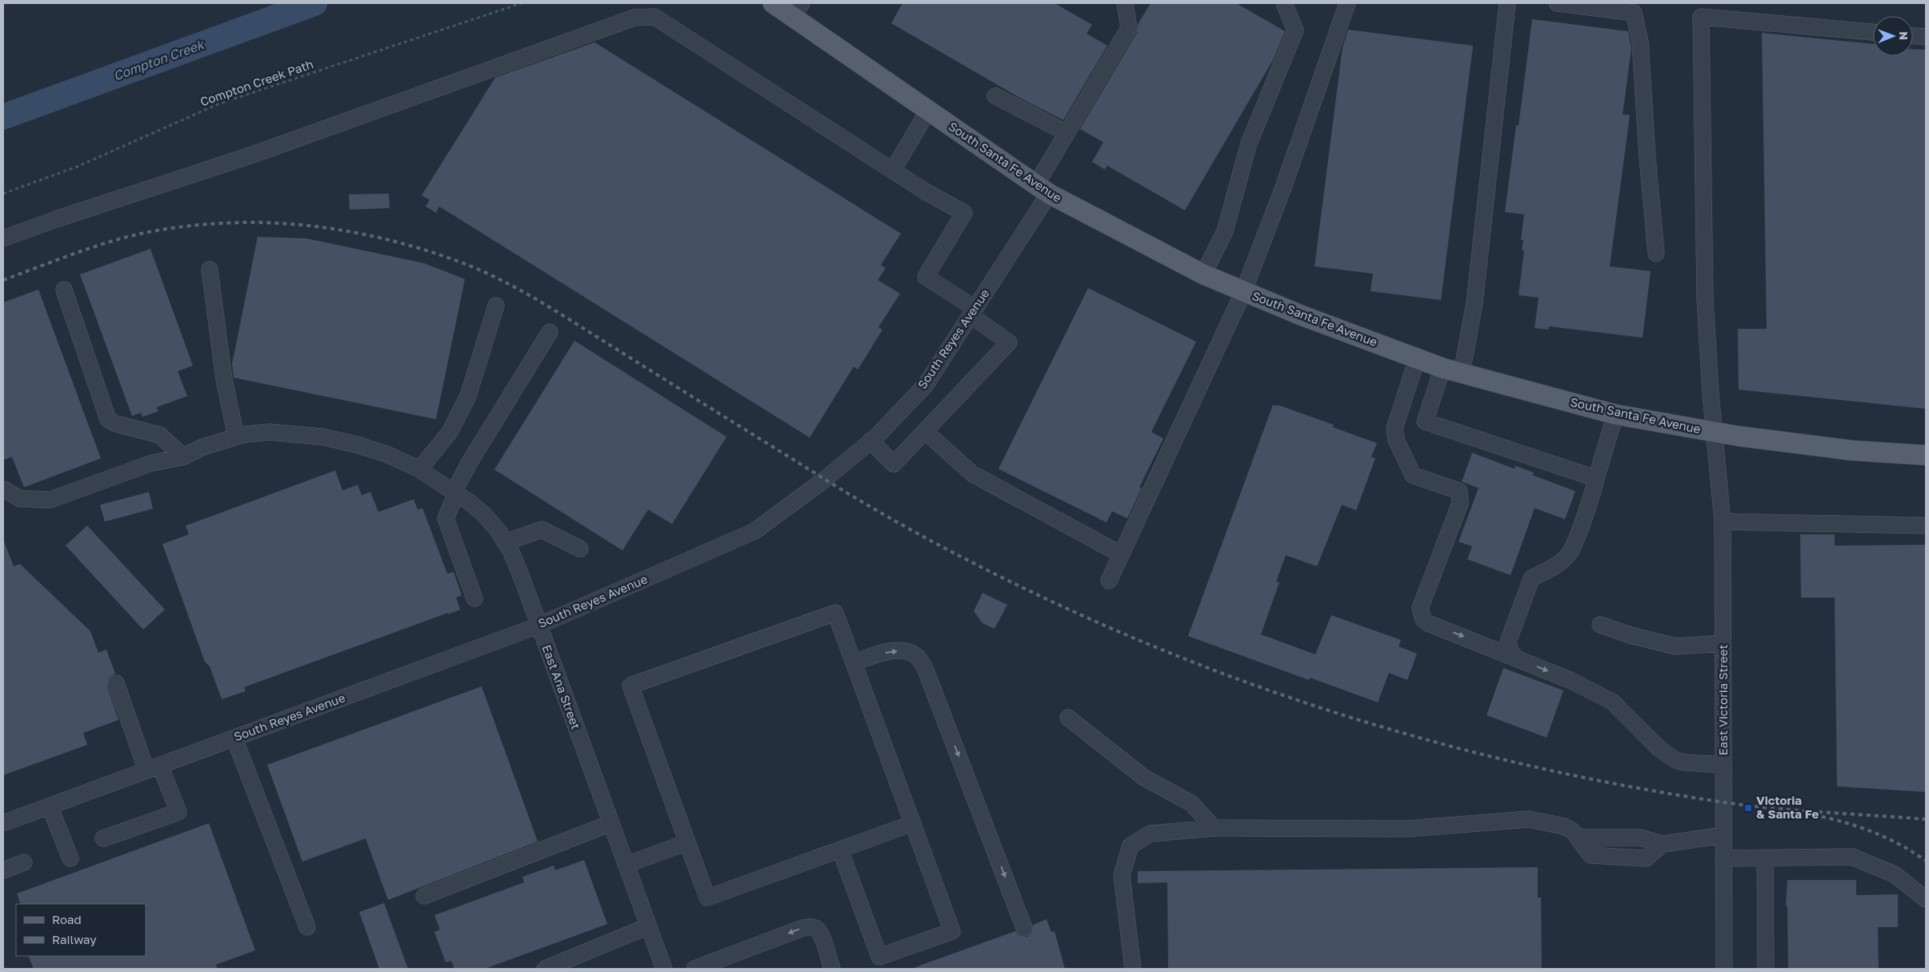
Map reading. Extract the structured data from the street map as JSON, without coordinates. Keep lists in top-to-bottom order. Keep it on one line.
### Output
{"streets":{"main road":["South Santa Fe Avenue"],"street":["South Reyes Avenue","East Ana Street","East Victoria Street"],"path":["Compton Creek Path"]},"crossings":[["South Santa Fe Avenue","South Reyes Avenue"],["South Santa Fe Avenue","East Victoria Street"],["South Reyes Avenue","East Ana Street"]],"water":["Compton Creek"],"places":{"transit":["Victoria & Santa Fe"]},"legend":["Road","Railway"],"north":"right"}
